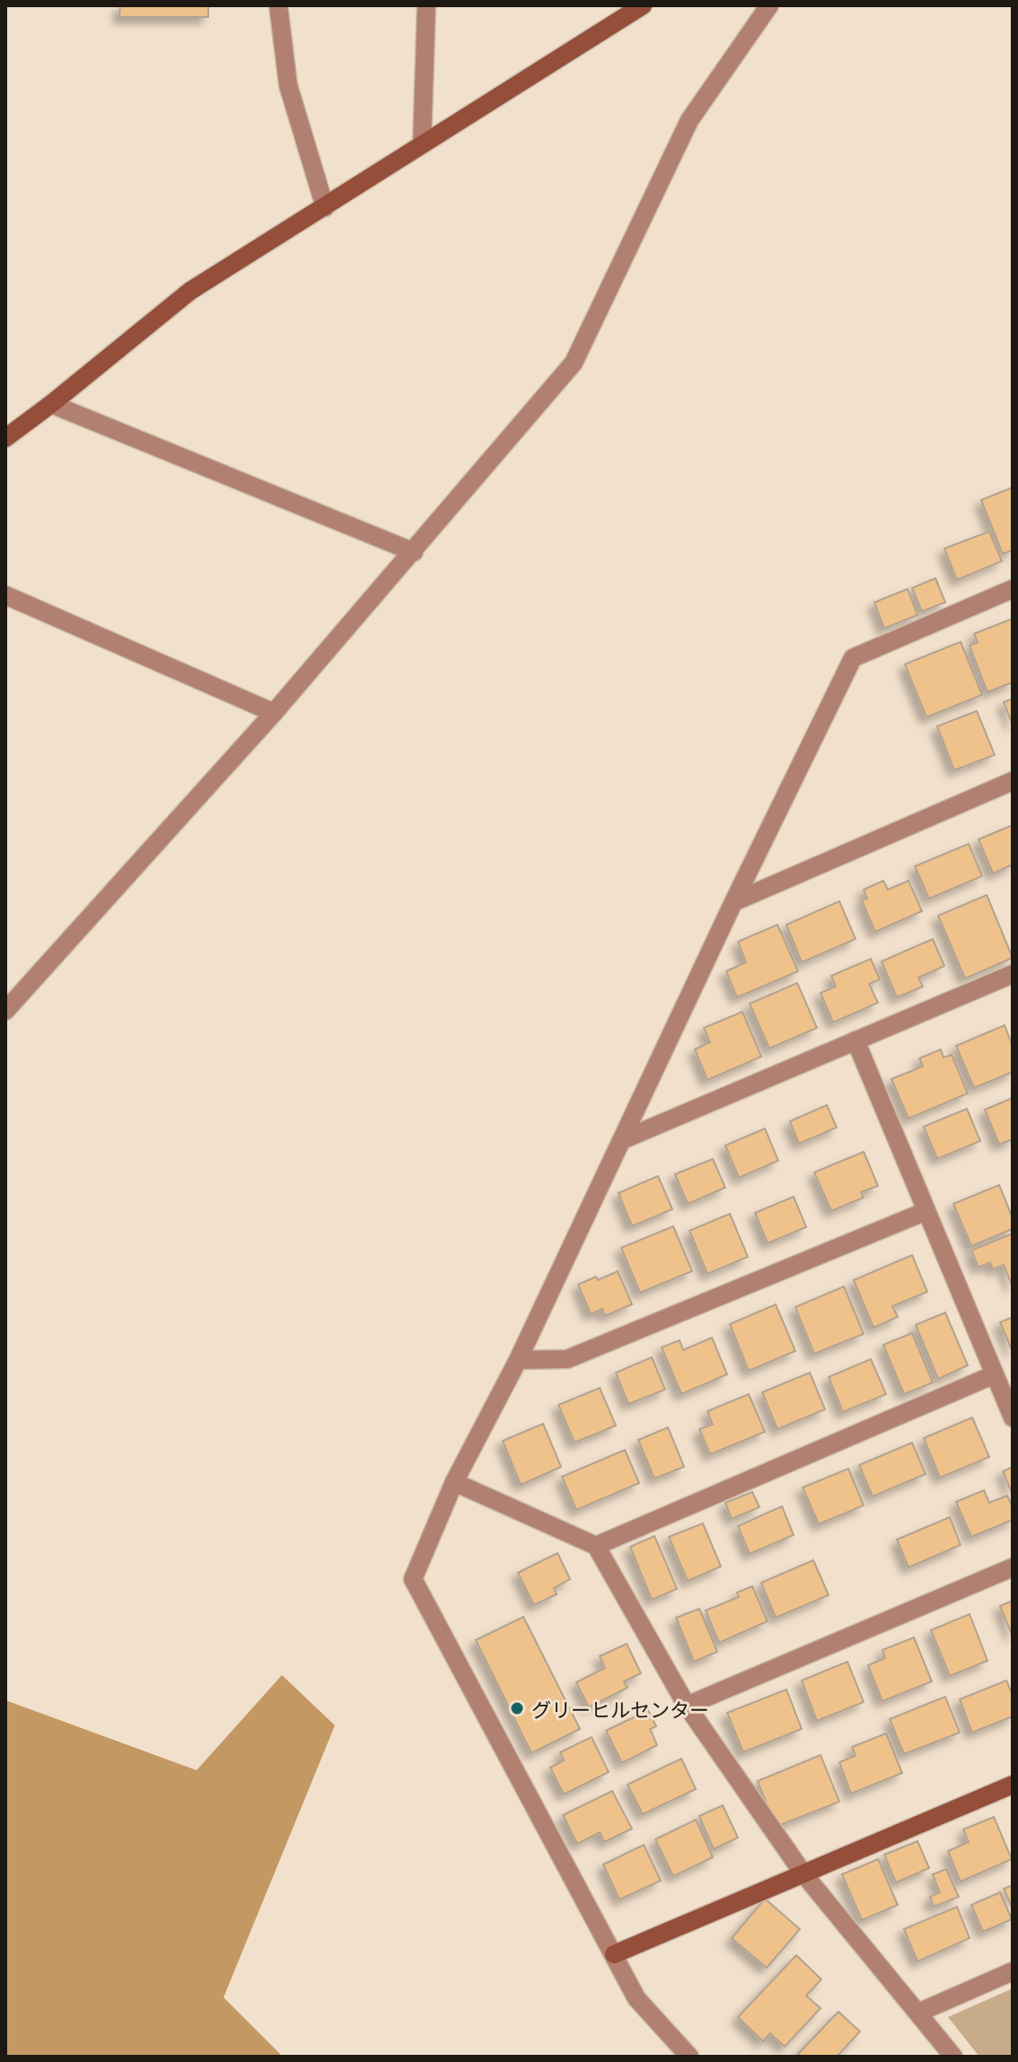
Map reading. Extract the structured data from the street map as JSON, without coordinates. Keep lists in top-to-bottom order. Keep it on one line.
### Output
{"places":["グリーヒルセンター"]}
